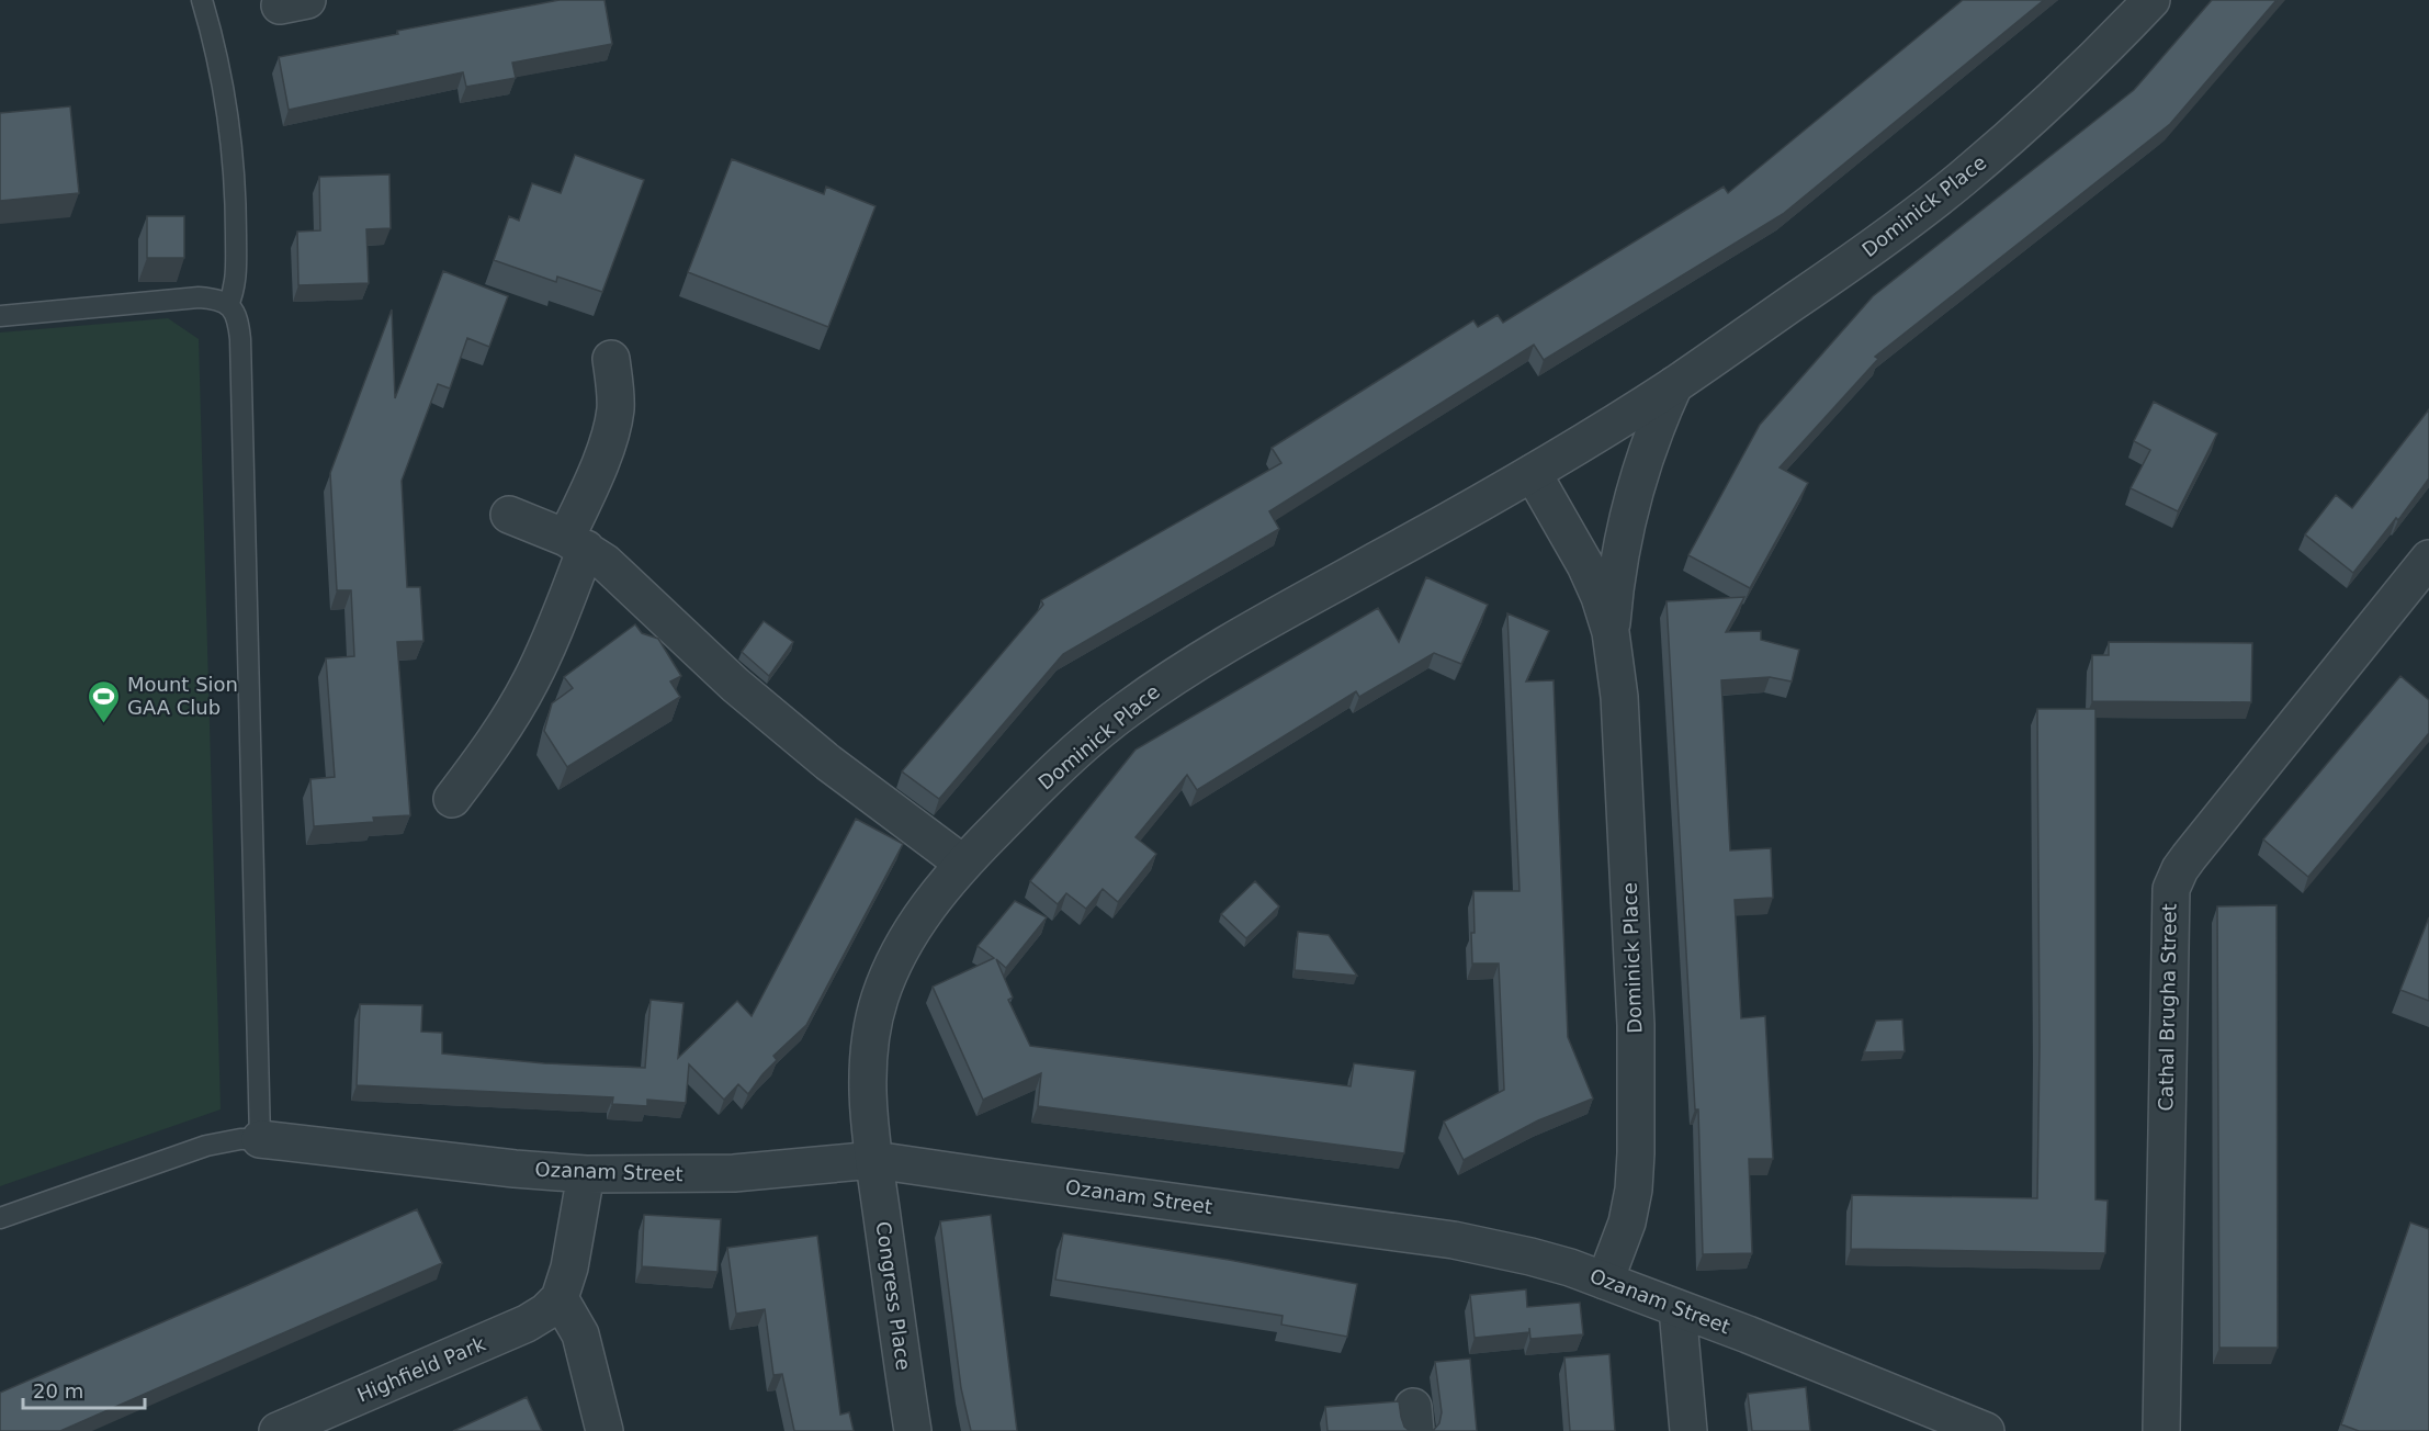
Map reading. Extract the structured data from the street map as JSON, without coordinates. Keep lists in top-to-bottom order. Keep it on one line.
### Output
{"streets":{"street":["Dominick Place","Cathal Brugha Street","Ozanam Street","Congress Place","Highfield Park"]},"crossings":[["Dominick Place","Ozanam Street"],["Dominick Place","Congress Place"],["Ozanam Street","Congress Place"]],"places":{"sports":["Mount Sion GAA Club"]},"scale_bar":"20 m"}
